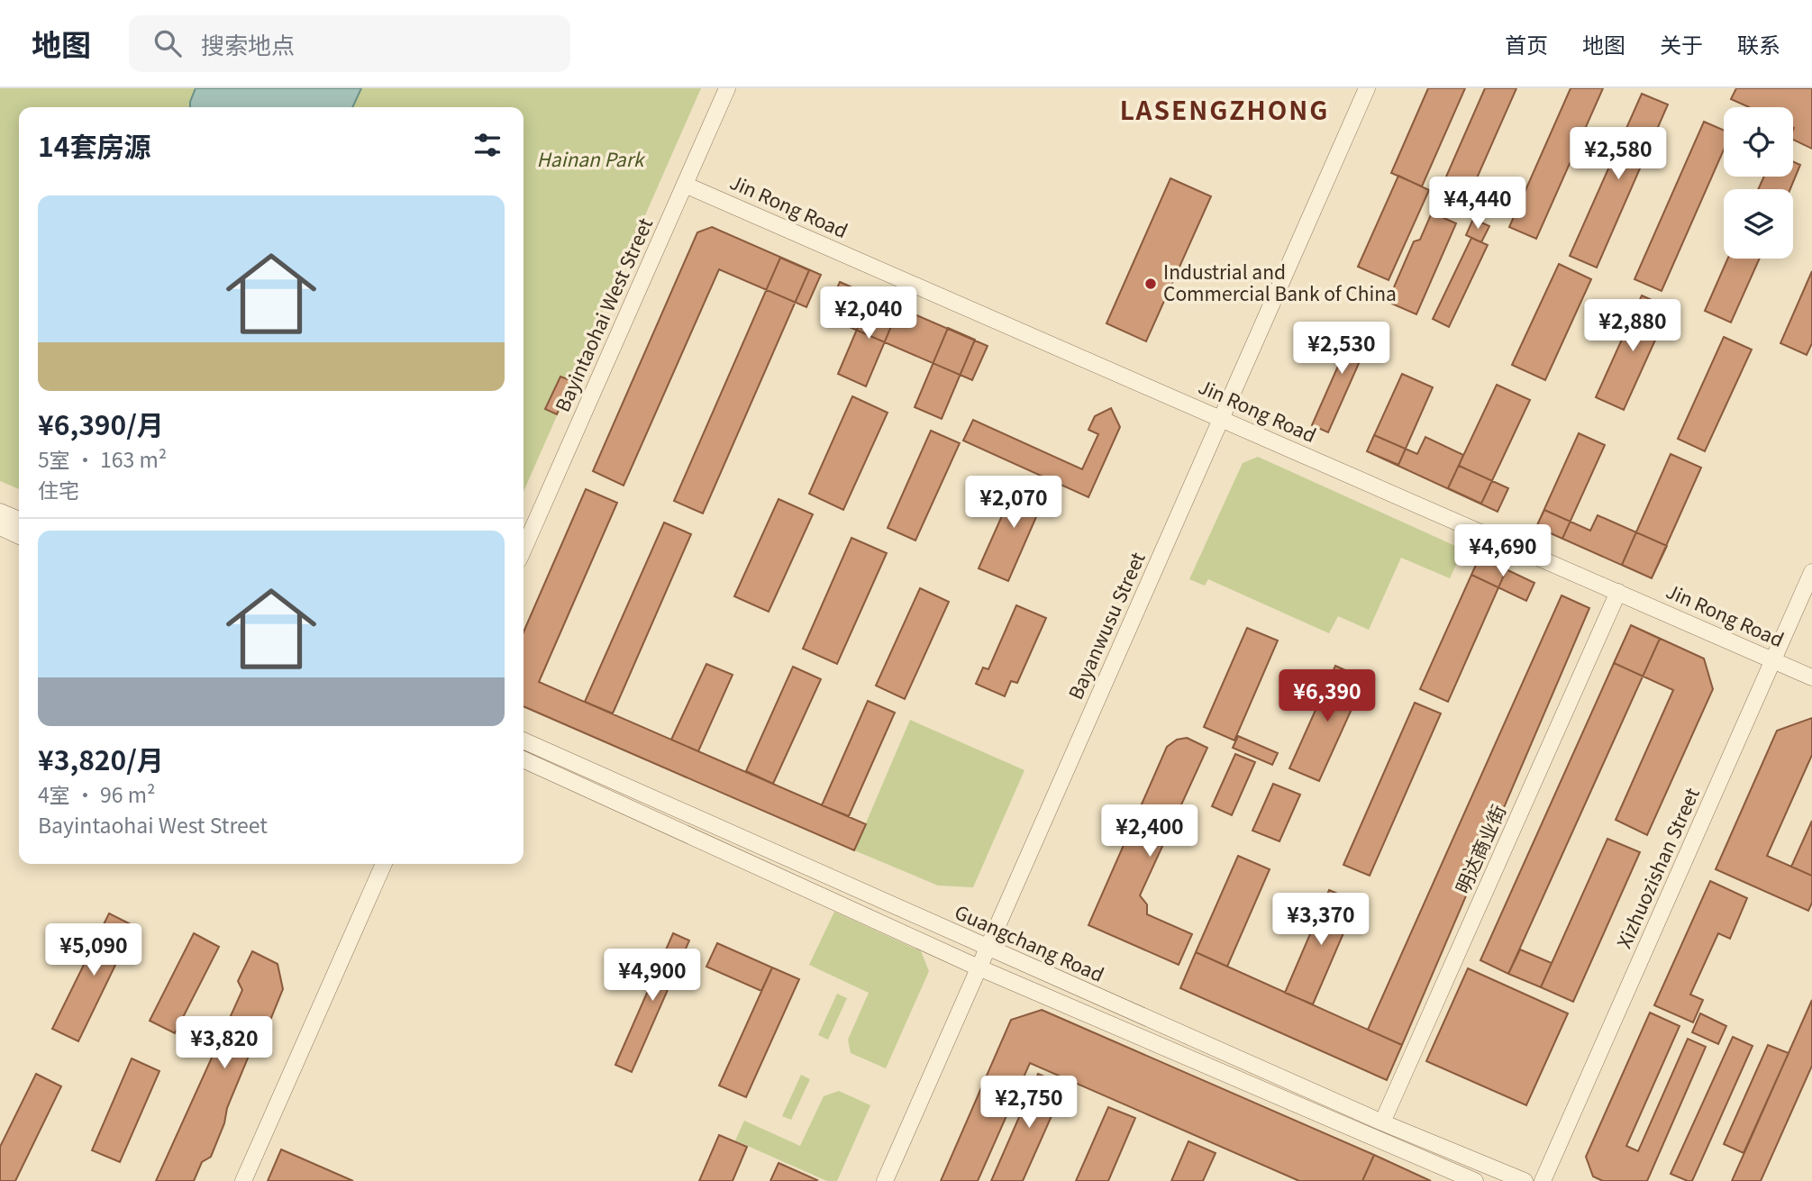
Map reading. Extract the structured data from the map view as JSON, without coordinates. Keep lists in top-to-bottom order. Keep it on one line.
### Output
{"streets":{"street":["Jin Rong Road","Bayintaohai West Street","Bayanwusu Street","明达商业街","Xizhuozishan Street","Guangchang Road"]},"crossings":[["Jin Rong Road","Bayintaohai West Street"],["Jin Rong Road","Bayanwusu Street"],["Jin Rong Road","明达商业街"],["Jin Rong Road","Xizhuozishan Street"],["Bayanwusu Street","Guangchang Road"],["明达商业街","Guangchang Road"]],"districts":["LASENGZHONG"],"parks":["Hainan Park"],"places":["Industrial and Commercial Bank of China"],"page":{"header":"地图","search":"搜索地点","nav":["首页","地图","关于","联系"],"heading":"14套房源","price":["¥2,580","¥4,440","¥2,040","¥2,880","¥2,530","¥2,070","¥4,690","¥6,390","¥2,400","¥3,370","¥5,090","¥4,900","¥3,820","¥2,750"],"list":[{"name":"¥6,390/月","note":"5室 · 163 m² · 住宅"},{"name":"¥3,820/月","note":"4室 · 96 m² · Bayintaohai West Street"}]}}
